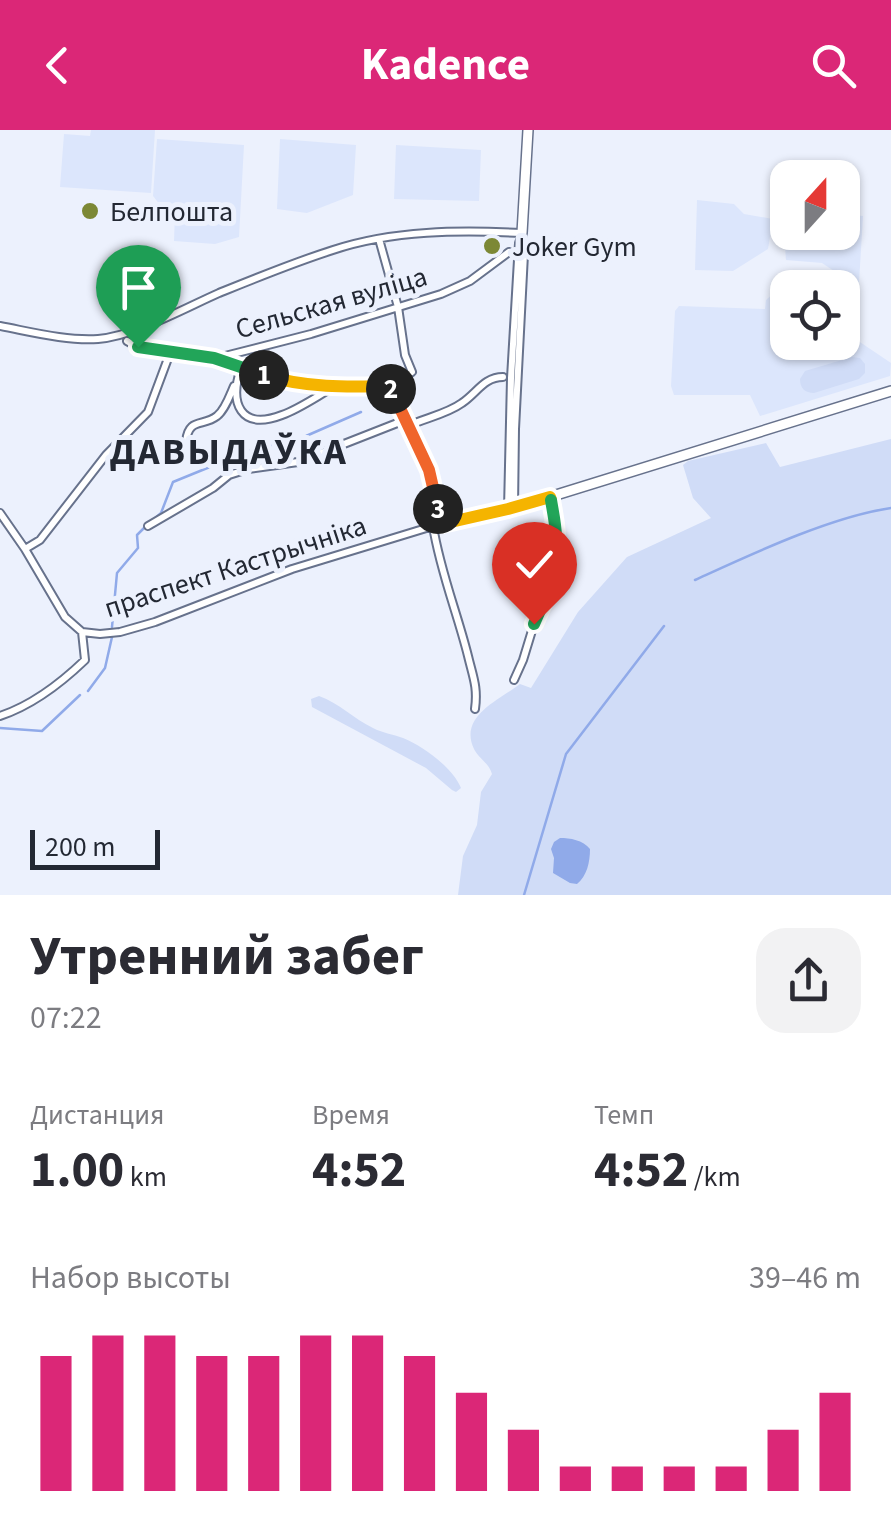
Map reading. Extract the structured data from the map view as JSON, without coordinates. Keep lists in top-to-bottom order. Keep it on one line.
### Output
{"streets":{"street":["Сельская вуліца","праспект Кастрычніка"]},"districts":["ДАВЫДАЎКА"],"places":["Белпошта","Joker Gym"],"scale_bar":"200 m","north":"top","page":{"header":"Kadence","pins":["1","2","3"],"scale":"200 m","heading":["Утренний забег","07:22"],"stats":[["Дистанция","1.00 km"],["Время","4:52"],["Темп","4:52 /km"]],"chart":["Набор высоты","39–46 m"]}}
